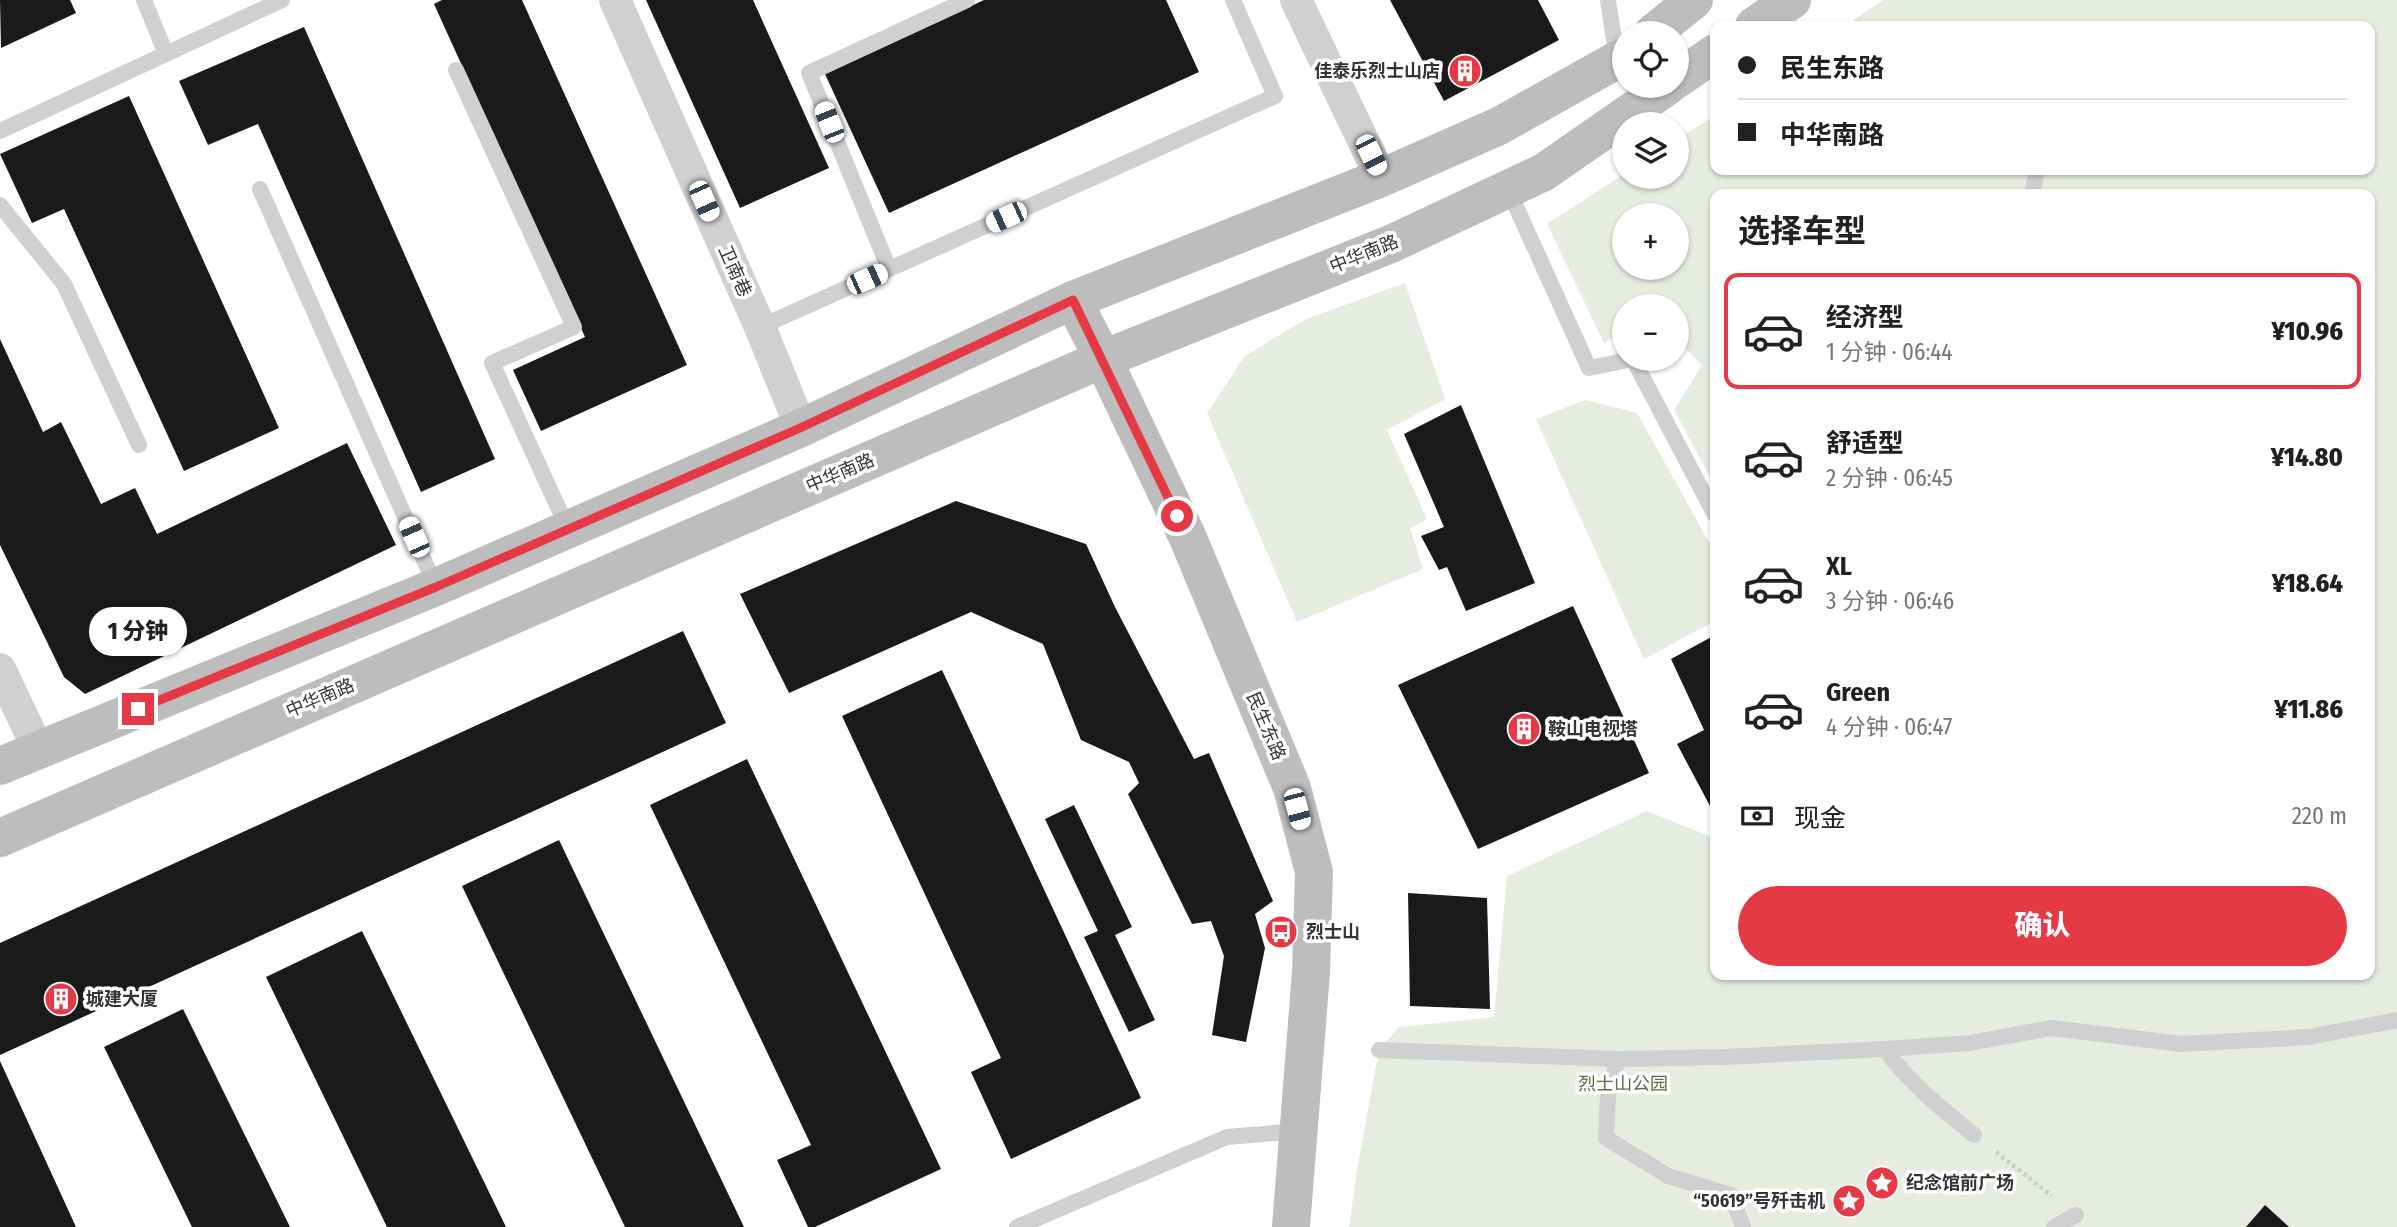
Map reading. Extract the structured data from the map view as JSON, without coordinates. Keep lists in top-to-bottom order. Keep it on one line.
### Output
{"streets":{"main road":["中华南路","民生东路"],"street":["卫南巷"]},"crossings":[["中华南路","民生东路"]],"parks":["烈士山公园"],"places":{"building":["佳泰乐烈士山店","鞍山电视塔","城建大厦"],"bus stop":["烈士山"],"place":["纪念馆前广场","“50619”号歼击机"]},"page":{"map_buttons":["+","−"],"banner":["民生东路","中华南路"],"heading":"选择车型","list":[{"name":"经济型","note":"1 分钟 · 06:44","value":"¥10.96"},{"name":"舒适型","note":"2 分钟 · 06:45","value":"¥14.80"},{"name":"XL","note":"3 分钟 · 06:46","value":"¥18.64"},{"name":"Green","note":"4 分钟 · 06:47","value":"¥11.86"}],"bubble":"1 分钟","pay":["现金","220 m"],"buttons":"确认"}}
